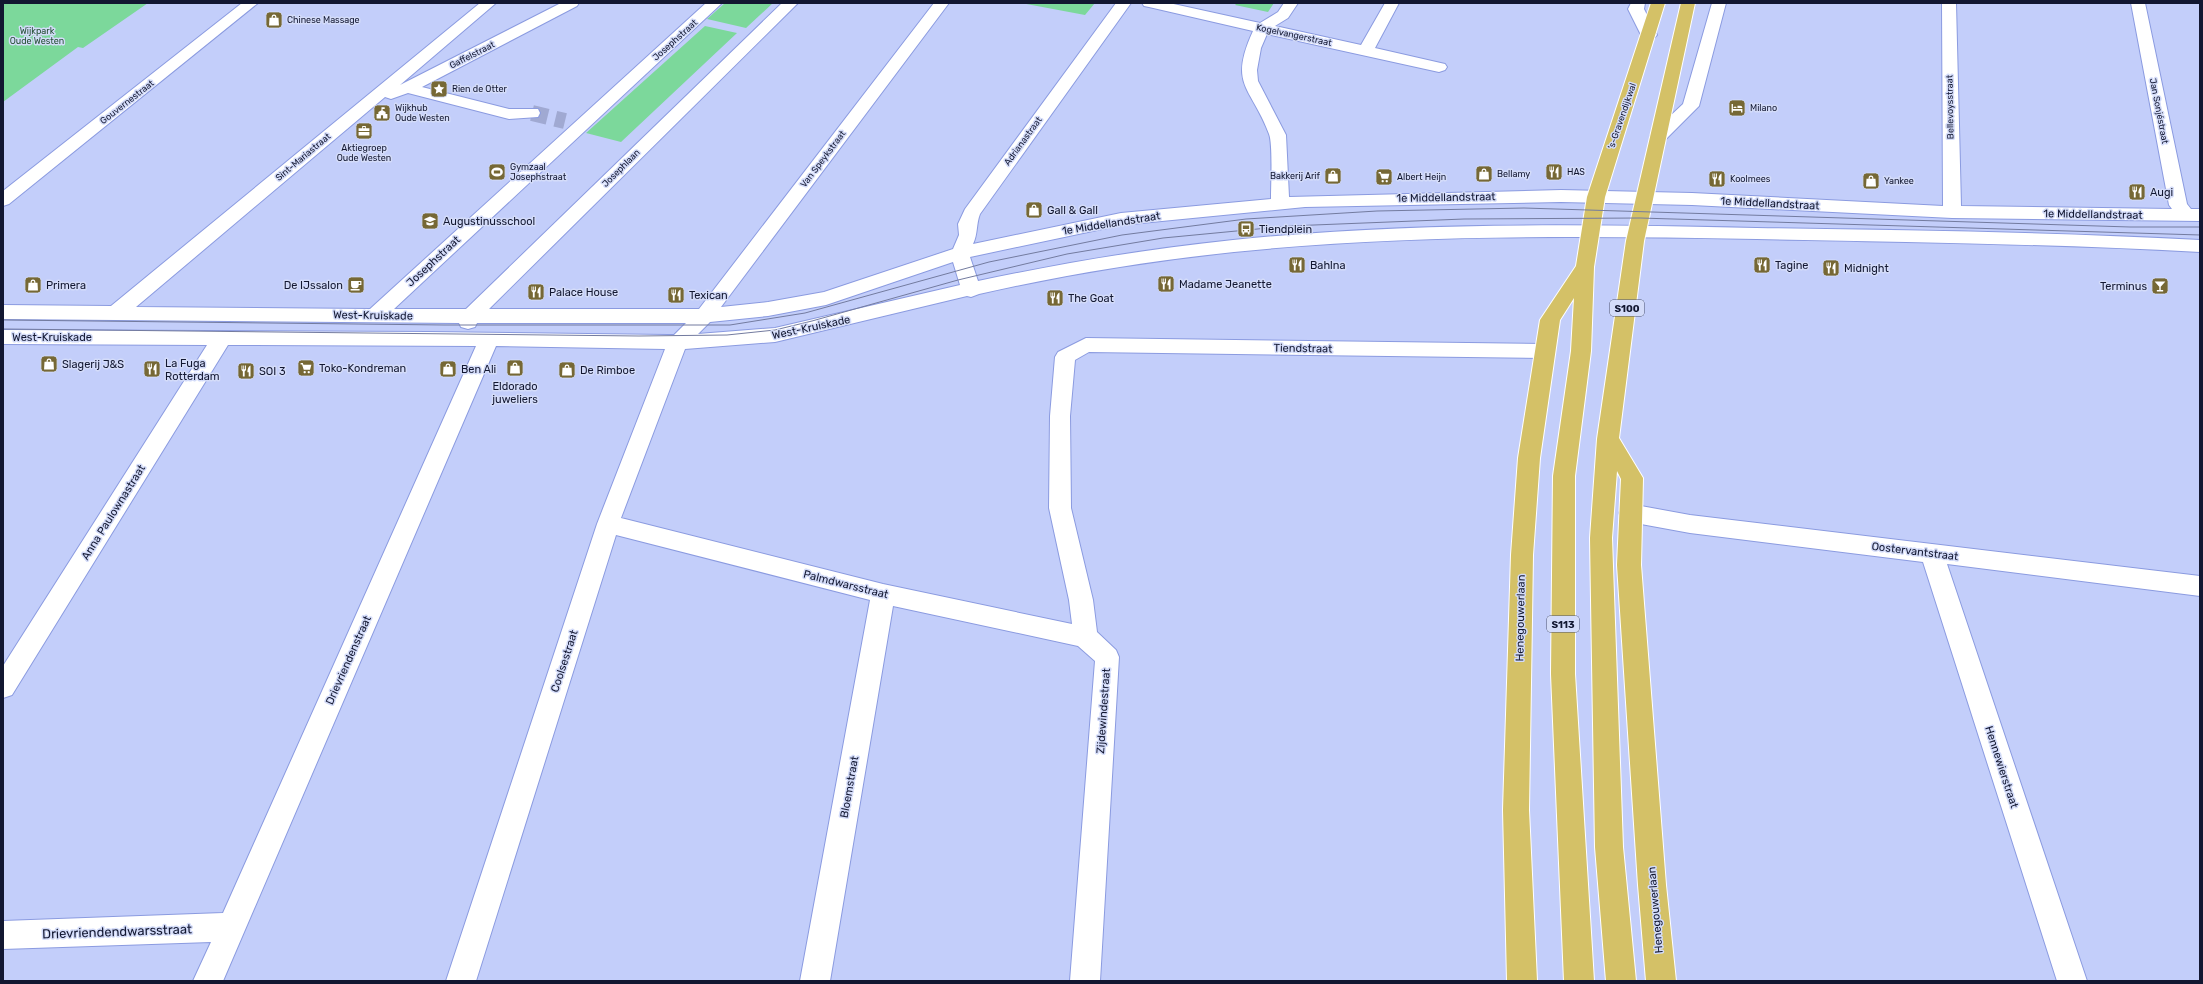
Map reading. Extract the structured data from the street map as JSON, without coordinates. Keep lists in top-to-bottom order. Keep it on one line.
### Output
{"streets":{"main road":["'s-Gravendijkwal","S100","Henegouwerlaan","S113"],"street":["Kogelvangerstraat","Josephstraat","Gaffelstraat","Gouvernestraat","Bellevoysstraat","Jan Sonjéstraat","Adrianastraat","Sint-Mariastraat","Van Speykstraat","Josephlaan","1e Middellandstraat","West-Kruiskade","Tiendstraat","Anna Paulownastraat","Oostervantstraat","Palmdwarsstraat","Drievriendenstraat","Coolsestraat","Zijdewindestraat","Hennewierstraat","Bloemstraat","Drievriendendwarsstraat"]},"crossings":[["Josephstraat","West-Kruiskade"],["Gaffelstraat","Sint-Mariastraat"],["Bellevoysstraat","1e Middellandstraat"],["Jan Sonjéstraat","1e Middellandstraat"],["'s-Gravendijkwal","1e Middellandstraat"],["'s-Gravendijkwal","Henegouwerlaan"],["Adrianastraat","1e Middellandstraat"],["Sint-Mariastraat","West-Kruiskade"],["Van Speykstraat","1e Middellandstraat"],["Van Speykstraat","West-Kruiskade"],["Josephlaan","West-Kruiskade"],["1e Middellandstraat","S100"],["1e Middellandstraat","West-Kruiskade"],["1e Middellandstraat","Henegouwerlaan"],["S100","Henegouwerlaan"],["West-Kruiskade","Anna Paulownastraat"],["West-Kruiskade","Drievriendenstraat"],["West-Kruiskade","Coolsestraat"],["Tiendstraat","Palmdwarsstraat"],["Tiendstraat","Henegouwerlaan"],["Tiendstraat","Zijdewindestraat"],["Oostervantstraat","Henegouwerlaan"],["Oostervantstraat","Hennewierstraat"],["Palmdwarsstraat","Coolsestraat"],["Palmdwarsstraat","Zijdewindestraat"],["Palmdwarsstraat","Bloemstraat"],["Drievriendenstraat","Drievriendendwarsstraat"]],"parks":["Wijkpark Oude Westen"],"places":{"shop":["Chinese Massage","Bellamy","Bakkerij Arif","Yankee","Gall & Gall","Primera","Slagerij J&S","Eldorado juweliers","Ben Ali","De Rimboe"],"place":["Rien de Otter"],"hotel":["Milano"],"public building":["Wijkhub Oude Westen"],"office":["Aktiegroep Oude Westen"],"sports":["Gymzaal Josephstraat"],"restaurant":["HAS","Koolmees","Augi","Bahlna","Tagine","Midnight","Madame Jeanette","Palace House","Texican","The Goat","La Fuga Rotterdam","SOI 3"],"supermarket":["Albert Heijn","Toko-Kondreman"],"school or university":["Augustinusschool"],"bus stop":["Tiendplein"],"cafe":["De IJssalon"],"bar":["Terminus"]}}
